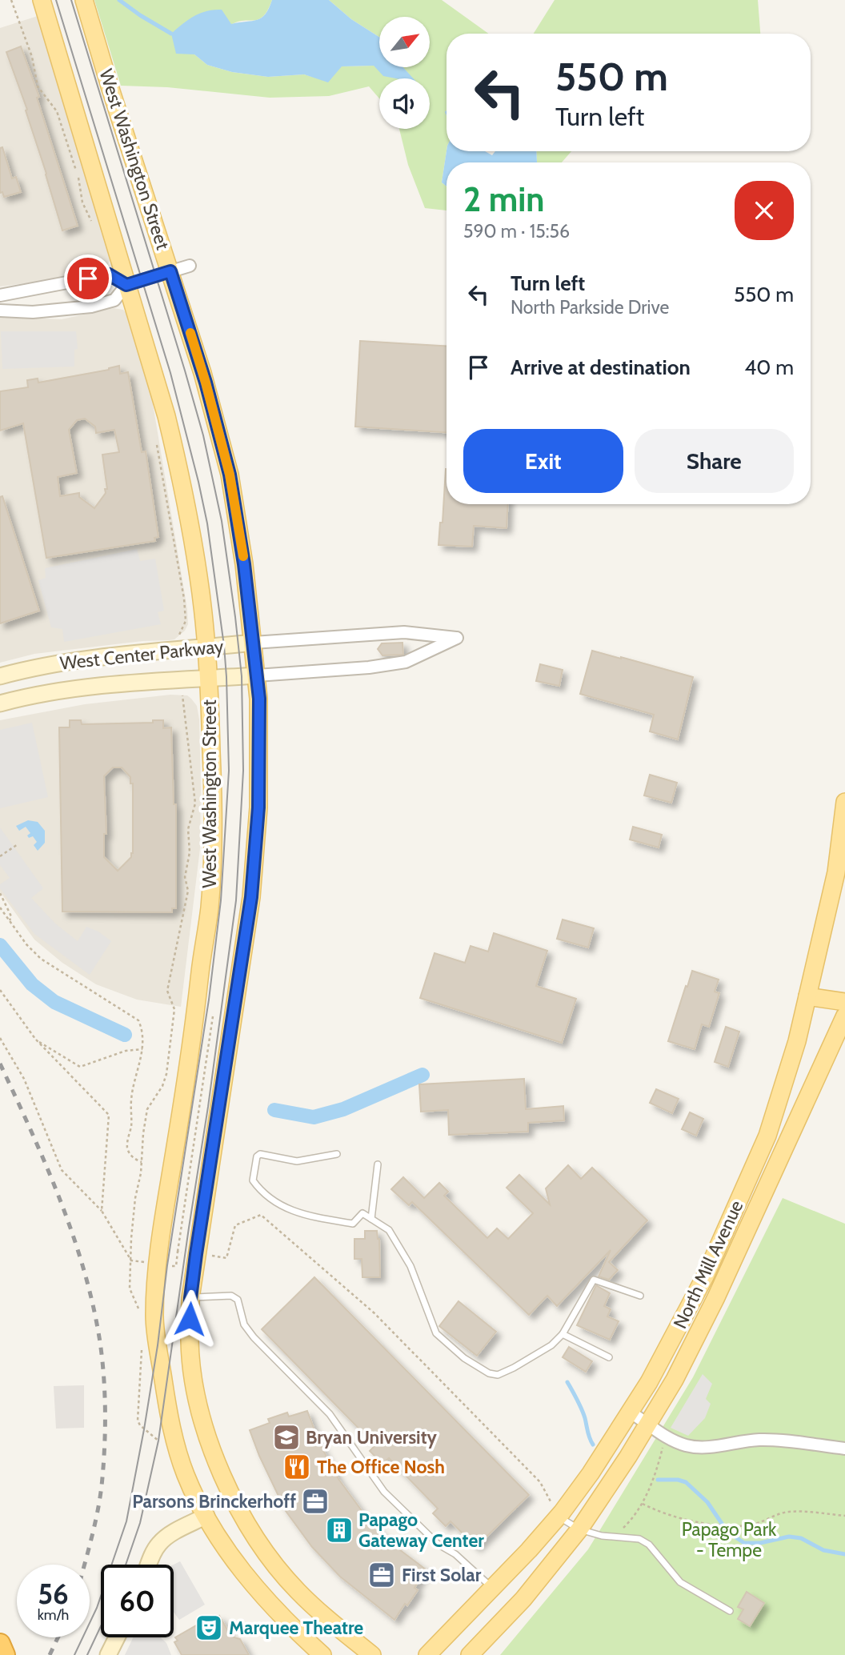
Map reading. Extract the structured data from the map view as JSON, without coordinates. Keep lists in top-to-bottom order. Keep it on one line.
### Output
{"streets":{"main road":["West Washington Street","North Mill Avenue"],"street":["West Center Parkway"]},"crossings":[["West Washington Street","West Center Parkway"]],"parks":["Papago Park - Tempe"],"places":{"school or university":["Bryan University"],"restaurant":["The Office Nosh"],"office":["Parsons Brinckerhoff","First Solar"],"building":["Papago Gateway Center"],"theatre":["Marquee Theatre"]},"north":"top right","page":{"turn":["550 m","Turn left"],"heading":["2 min","590 m · 15:56"],"list":[{"name":"Turn left","note":"North Parkside Drive","value":"550 m"},{"name":"Arrive at destination","value":"40 m"}],"buttons":["Exit","Share"],"speed":"56 km/h","limit":"60"}}
